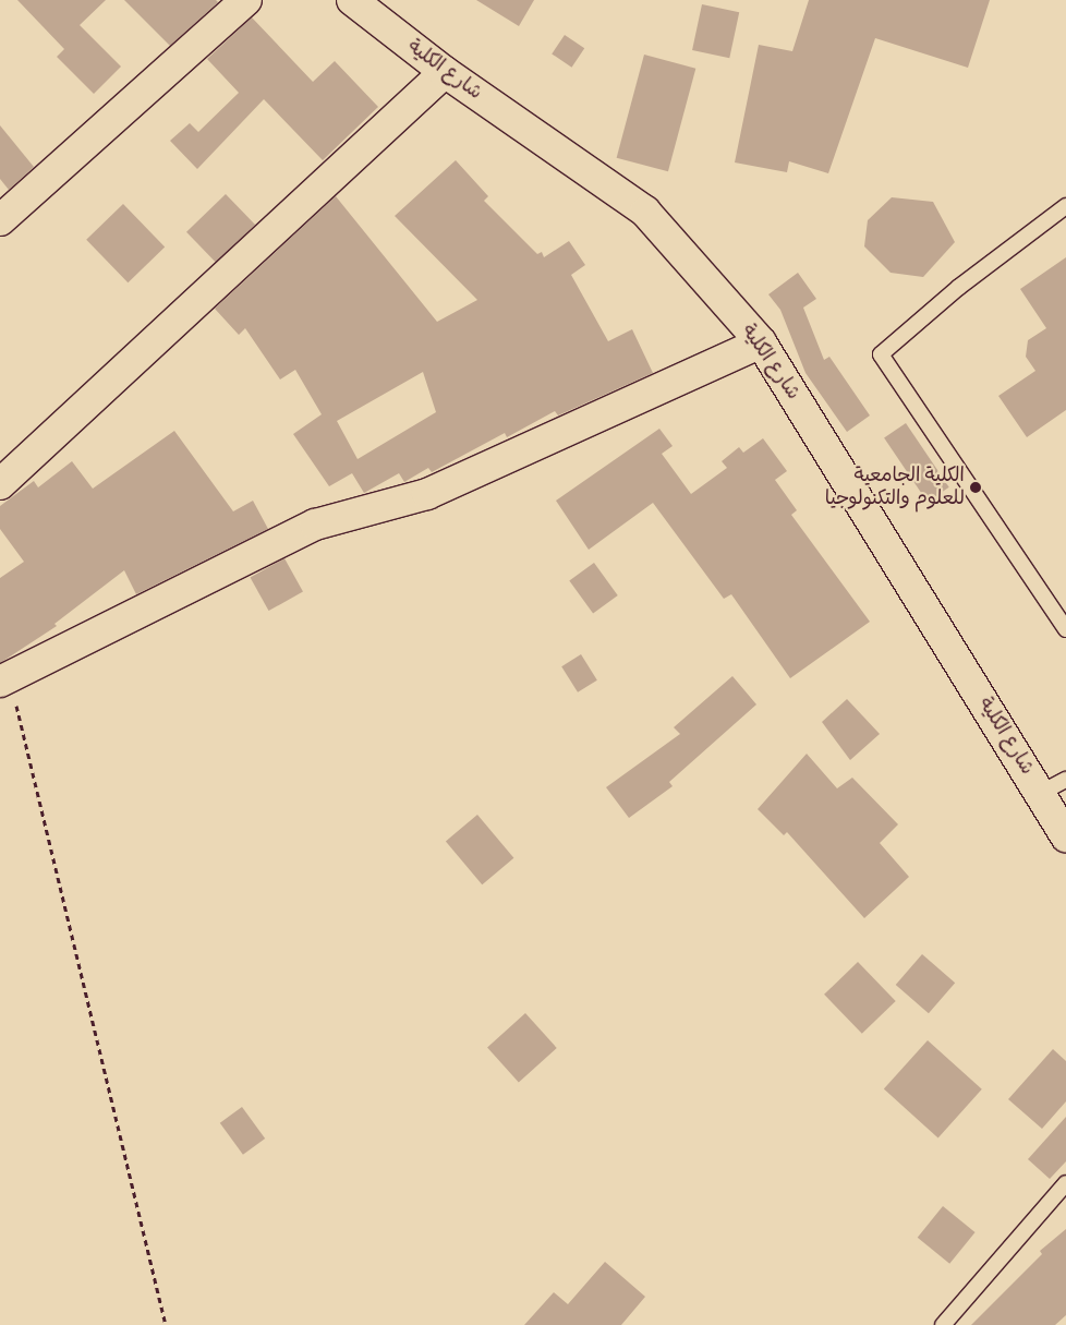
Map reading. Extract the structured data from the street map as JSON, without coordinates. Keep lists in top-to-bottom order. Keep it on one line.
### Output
{"streets":{"street":["شارع الكلية"]},"places":["الكلية الجامعية للعلوم والتكنولوجيا"]}
